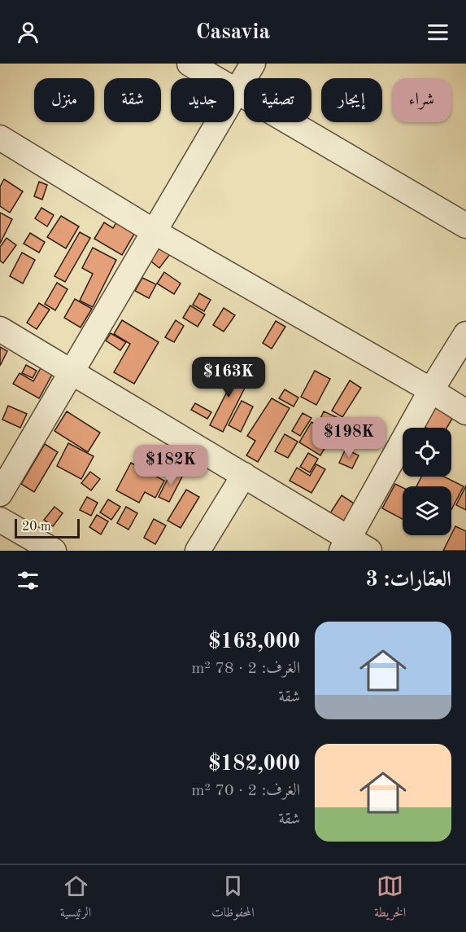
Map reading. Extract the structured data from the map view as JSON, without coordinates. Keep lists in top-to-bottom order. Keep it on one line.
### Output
{"scale_bar":"20 m","page":{"header":"Casavia","chip":["شراء","إيجار","تصفية","جديد","شقة","منزل"],"price":["$163K","$198K","$182K"],"scale":"20 m","heading":"العقارات: 3","list":[{"name":"$163,000","note":"الغرف: 2 · 78 m² · شقة"},{"name":"$182,000","note":"الغرف: 2 · 70 m² · شقة"}],"tabs":["الخريطة","المحفوظات","الرئيسية"]}}
